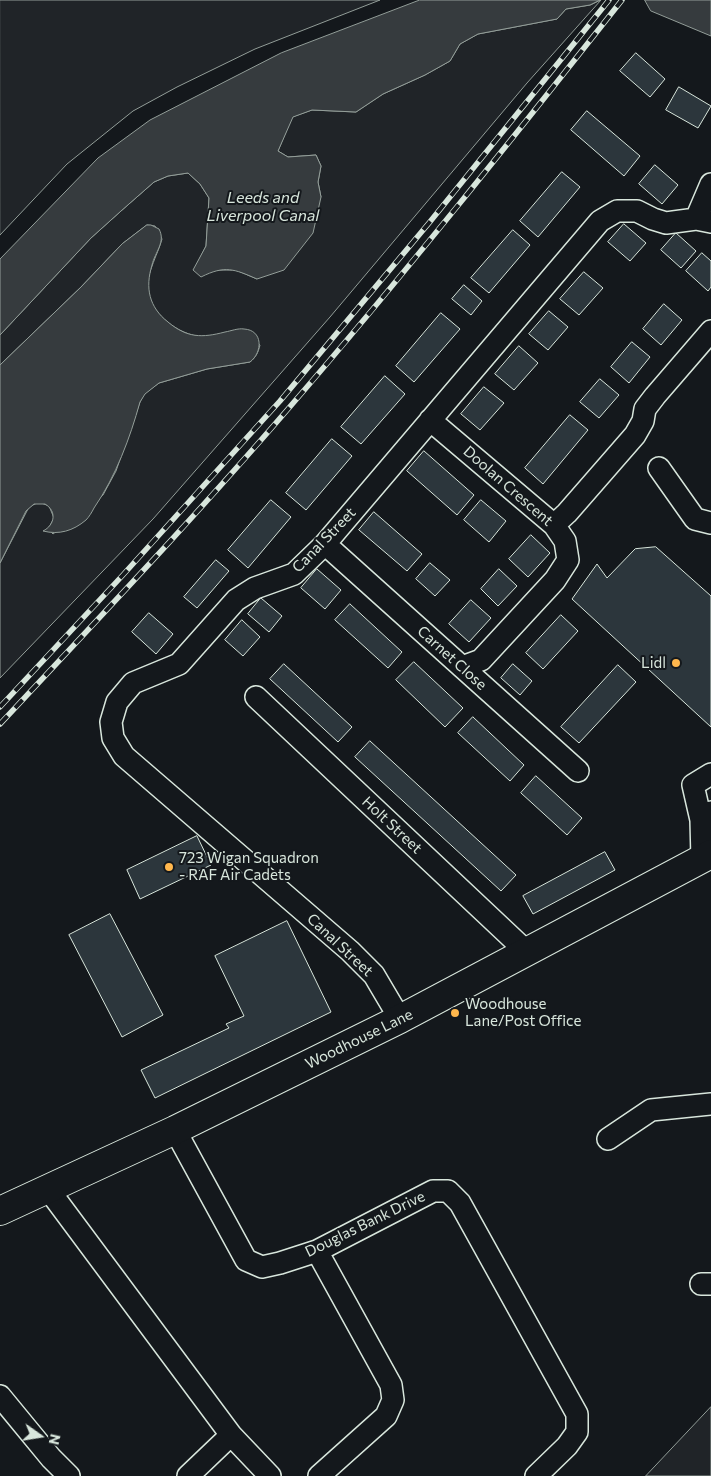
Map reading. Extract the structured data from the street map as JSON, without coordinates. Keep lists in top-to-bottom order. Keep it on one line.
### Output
{"streets":{"main road":["Woodhouse Lane"],"street":["Doolan Crescent","Canal Street","Carnet Close","Holt Street","Douglas Bank Drive"]},"crossings":[["Doolan Crescent","Canal Street"],["Doolan Crescent","Carnet Close"],["Canal Street","Carnet Close"],["Canal Street","Woodhouse Lane"],["Holt Street","Woodhouse Lane"],["Woodhouse Lane","Douglas Bank Drive"]],"water":["Leeds and Liverpool Canal"],"places":["Lidl","723 Wigan Squadron - RAF Air Cadets","Woodhouse Lane/Post Office"],"north":"right"}
